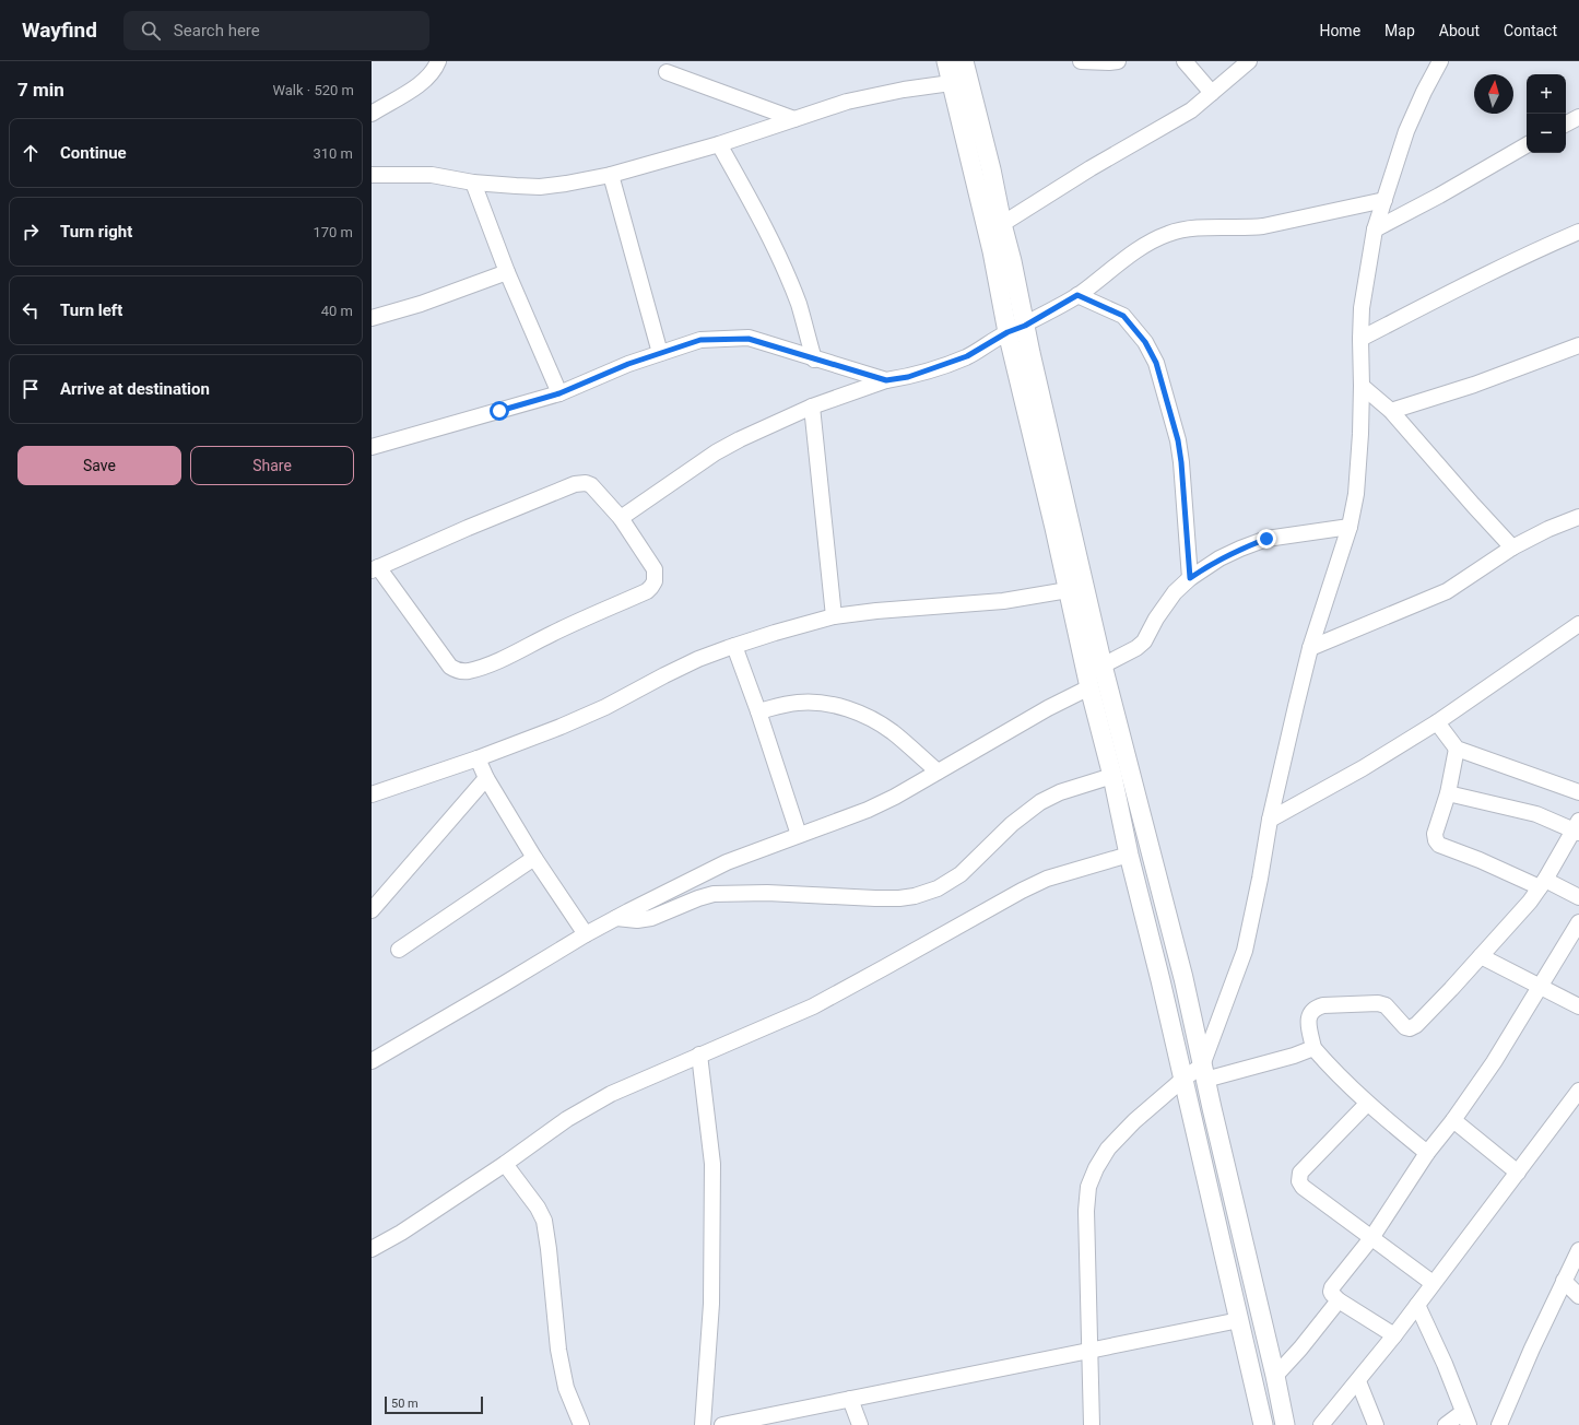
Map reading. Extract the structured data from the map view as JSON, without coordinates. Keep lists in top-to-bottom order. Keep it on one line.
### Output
{"scale_bar":"50 m","north":"top","page":{"header":"Wayfind","search":"Search here","nav":["Home","Map","About","Contact"],"heading":["7 min","Walk · 520 m"],"map_buttons":["+","−"],"list":[["Continue","310 m"],["Turn right","170 m"],["Turn left","40 m"],"Arrive at destination"],"buttons":["Save","Share"],"scale":"50 m"}}
